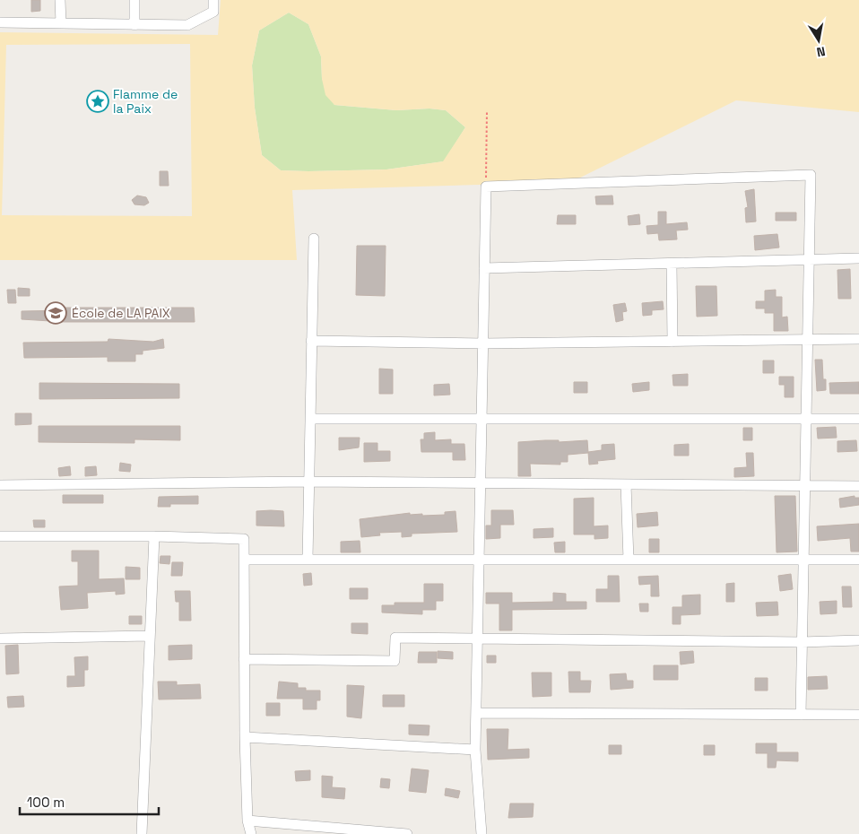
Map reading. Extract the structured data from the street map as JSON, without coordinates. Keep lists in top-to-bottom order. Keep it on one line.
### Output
{"places":{"place":["Flamme de la Paix"],"school or university":["École de LA PAIX"]},"scale_bar":"100 m","north":"bottom"}
